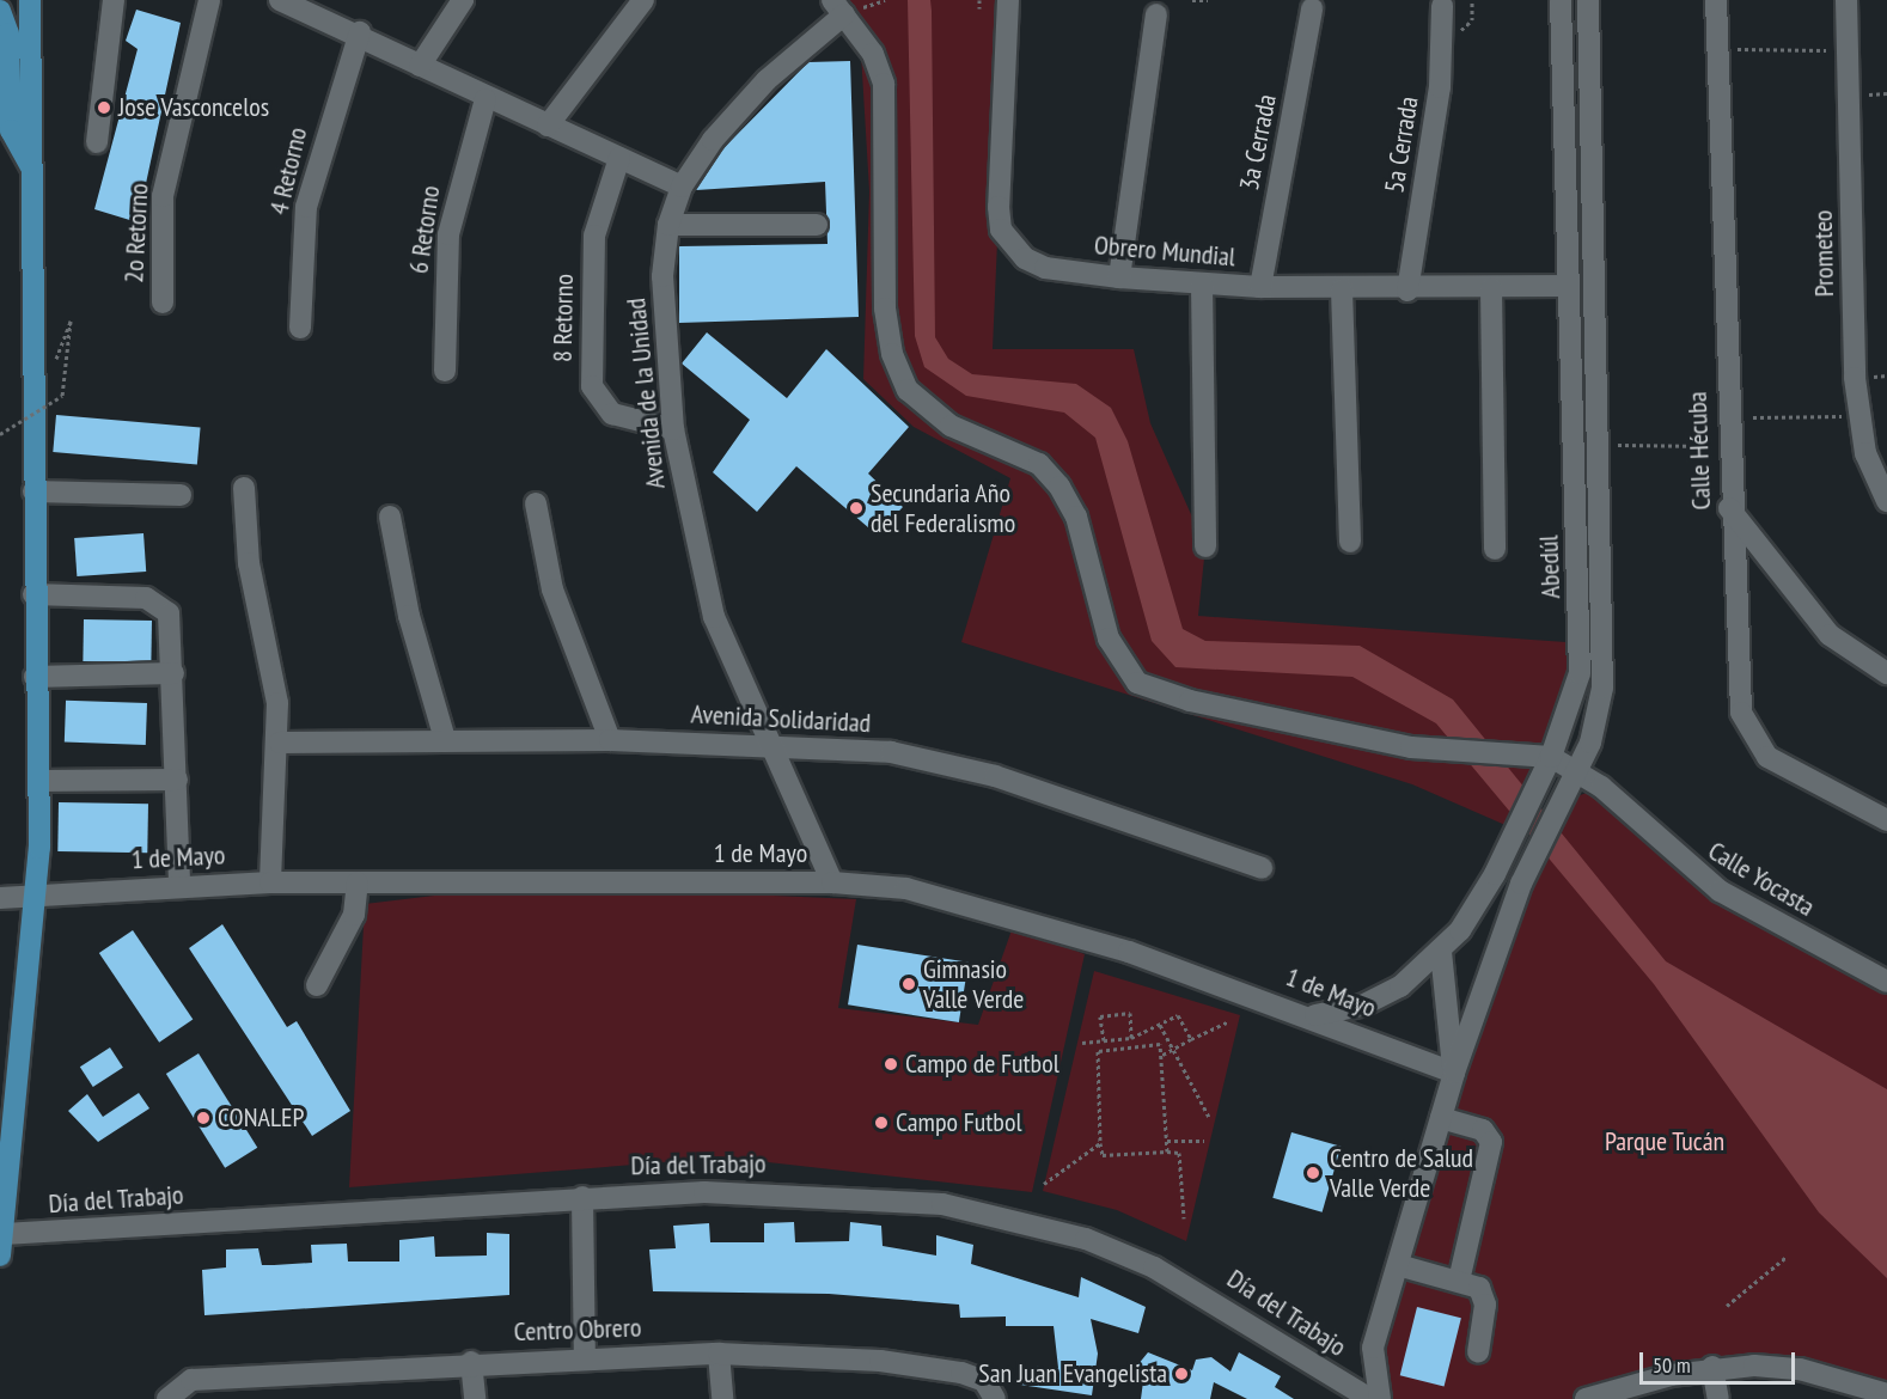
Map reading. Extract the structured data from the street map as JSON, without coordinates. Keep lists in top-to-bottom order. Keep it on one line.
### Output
{"streets":{"street":["3a Cerrada","5a Cerrada","4 Retorno","6 Retorno","2o Retorno","Obrero Mundial","Prometeo","8 Retorno","Avenida de la Unidad","Calle Hécuba","Abedúl","Avenida Solidaridad","1 de Mayo","Calle Yocasta","Día del Trabajo","Centro Obrero"]},"crossings":[["3a Cerrada","Obrero Mundial"],["5a Cerrada","Obrero Mundial"],["Obrero Mundial","Abedúl"],["8 Retorno","Avenida de la Unidad"],["Avenida de la Unidad","Avenida Solidaridad"],["Avenida de la Unidad","1 de Mayo"],["Abedúl","1 de Mayo"],["Abedúl","Calle Yocasta"]],"parks":["Parque Tucán"],"places":["Jose Vasconcelos","Secundaria Año del Federalismo","Gimnasio Valle Verde","Campo de Futbol","CONALEP","Campo Futbol","Centro de Salud Valle Verde","San Juan Evangelista"],"scale_bar":"50 m"}
